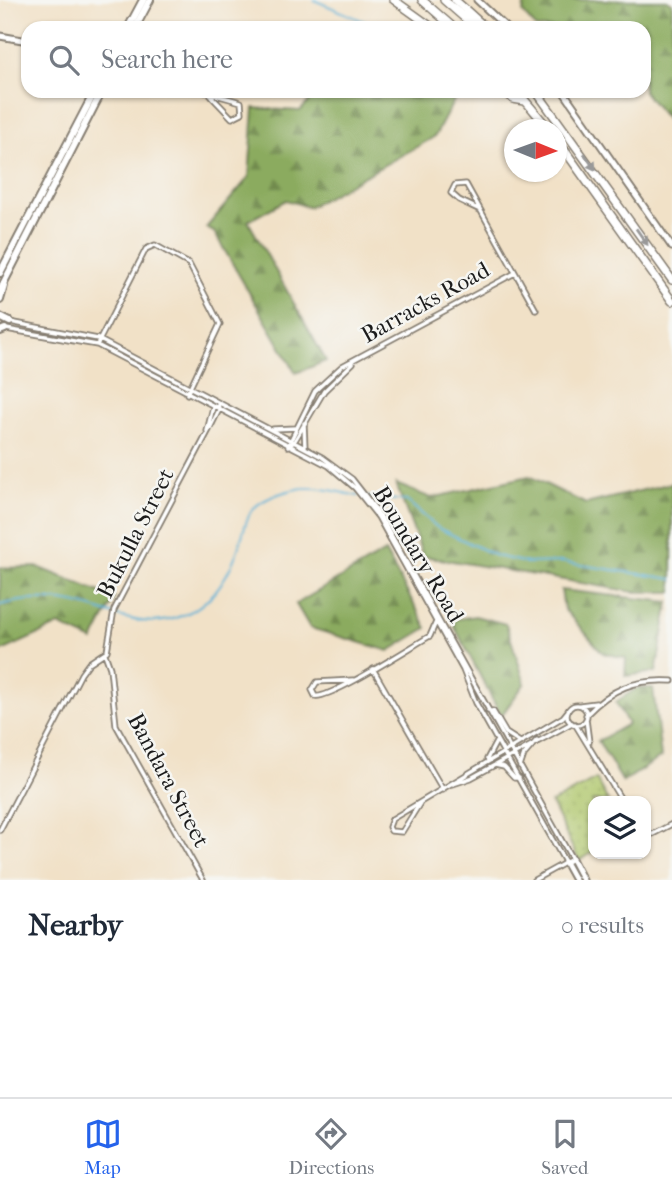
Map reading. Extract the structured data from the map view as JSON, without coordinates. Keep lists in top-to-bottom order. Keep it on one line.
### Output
{"streets":{"street":["Barracks Road","Bukulla Street","Boundary Road","Bandara Street"]},"crossings":[["Barracks Road","Boundary Road"],["Bukulla Street","Boundary Road"],["Bukulla Street","Bandara Street"]],"north":"right","page":{"search":"Search here","heading":["Nearby","0 results"],"nav":["Map","Directions","Saved"]}}
